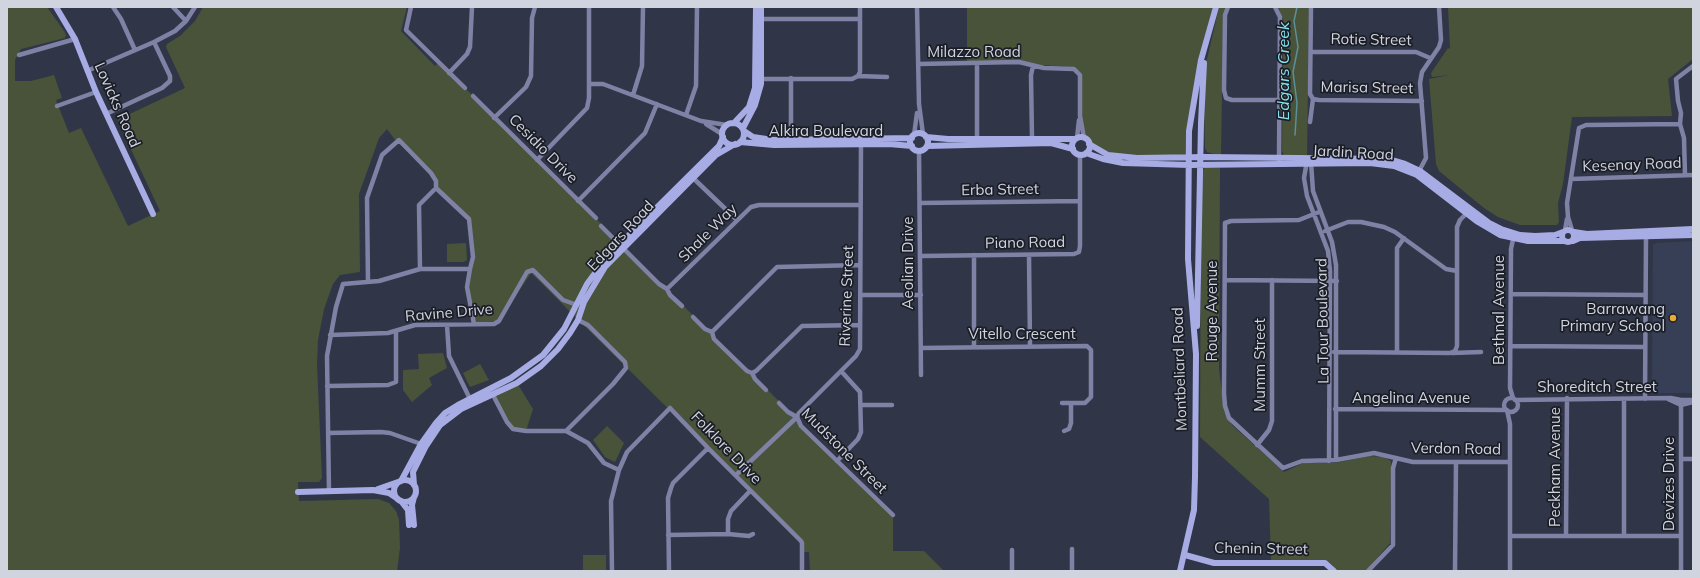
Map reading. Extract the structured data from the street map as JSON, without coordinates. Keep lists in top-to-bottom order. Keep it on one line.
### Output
{"streets":{"street":["Rotie Street","Milazzo Road","Marisa Street","Lovicks Road","Alkira Boulevard","Cesidio Drive","Jardin Road","Kesenay Road","Erba Street","Shale Way","Edgars Road","Piano Road","Aeolian Drive","Riverine Street","Bethnal Avenue","Rouge Avenue","Ravine Drive","La Tour Boulevard","Vitello Crescent","Mumm Street","Montbeliard Road","Shoreditch Street","Angelina Avenue","Folklore Drive","Verdon Road","Mudstone Street","Peckham Avenue","Devizes Drive","Chenin Street"]},"crossings":[["Milazzo Road","Piano Road"],["Alkira Boulevard","Edgars Road"],["Alkira Boulevard","Aeolian Drive"],["Alkira Boulevard","Riverine Street"],["Jardin Road","Bethnal Avenue"],["Jardin Road","La Tour Boulevard"],["Jardin Road","Montbeliard Road"],["Erba Street","Piano Road"],["Erba Street","Aeolian Drive"],["Shale Way","Riverine Street"],["Edgars Road","Ravine Drive"],["Piano Road","Aeolian Drive"],["Aeolian Drive","Vitello Crescent"],["Riverine Street","Folklore Drive"],["Riverine Street","Mudstone Street"],["Bethnal Avenue","Shoreditch Street"],["Bethnal Avenue","Angelina Avenue"],["Rouge Avenue","La Tour Boulevard"],["Rouge Avenue","Mumm Street"],["Rouge Avenue","Verdon Road"],["La Tour Boulevard","Angelina Avenue"],["La Tour Boulevard","Verdon Road"],["Montbeliard Road","Chenin Street"],["Shoreditch Street","Angelina Avenue"],["Shoreditch Street","Peckham Avenue"],["Shoreditch Street","Devizes Drive"]],"water":["Edgars Creek"],"places":["Barrawang Primary School"]}
